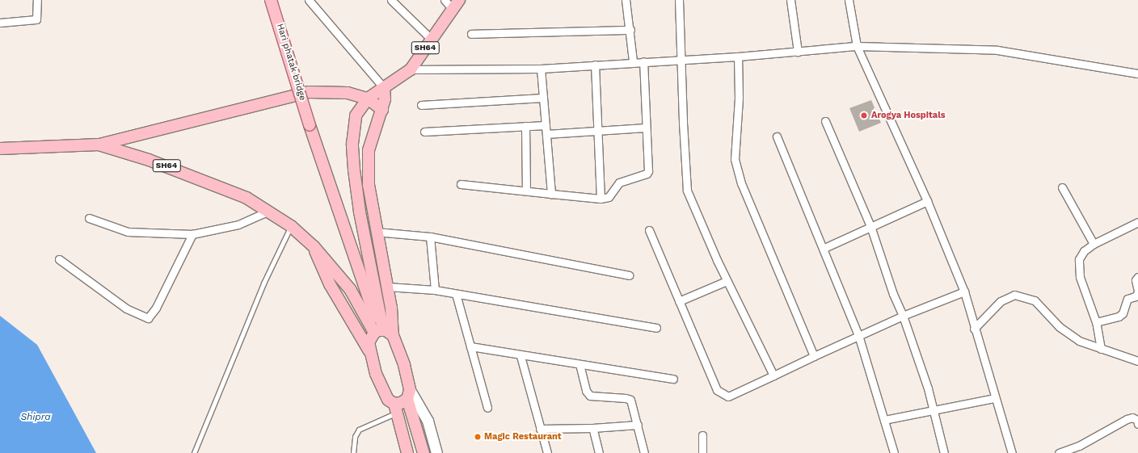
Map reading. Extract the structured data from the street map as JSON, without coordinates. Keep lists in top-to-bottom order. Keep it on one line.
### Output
{"streets":{"main road":["SH64","Hari phatak bridge"]},"crossings":[["SH64","Hari phatak bridge"]],"water":["Shipra"],"places":["Arogya Hospitals","Magic Restaurant"]}
